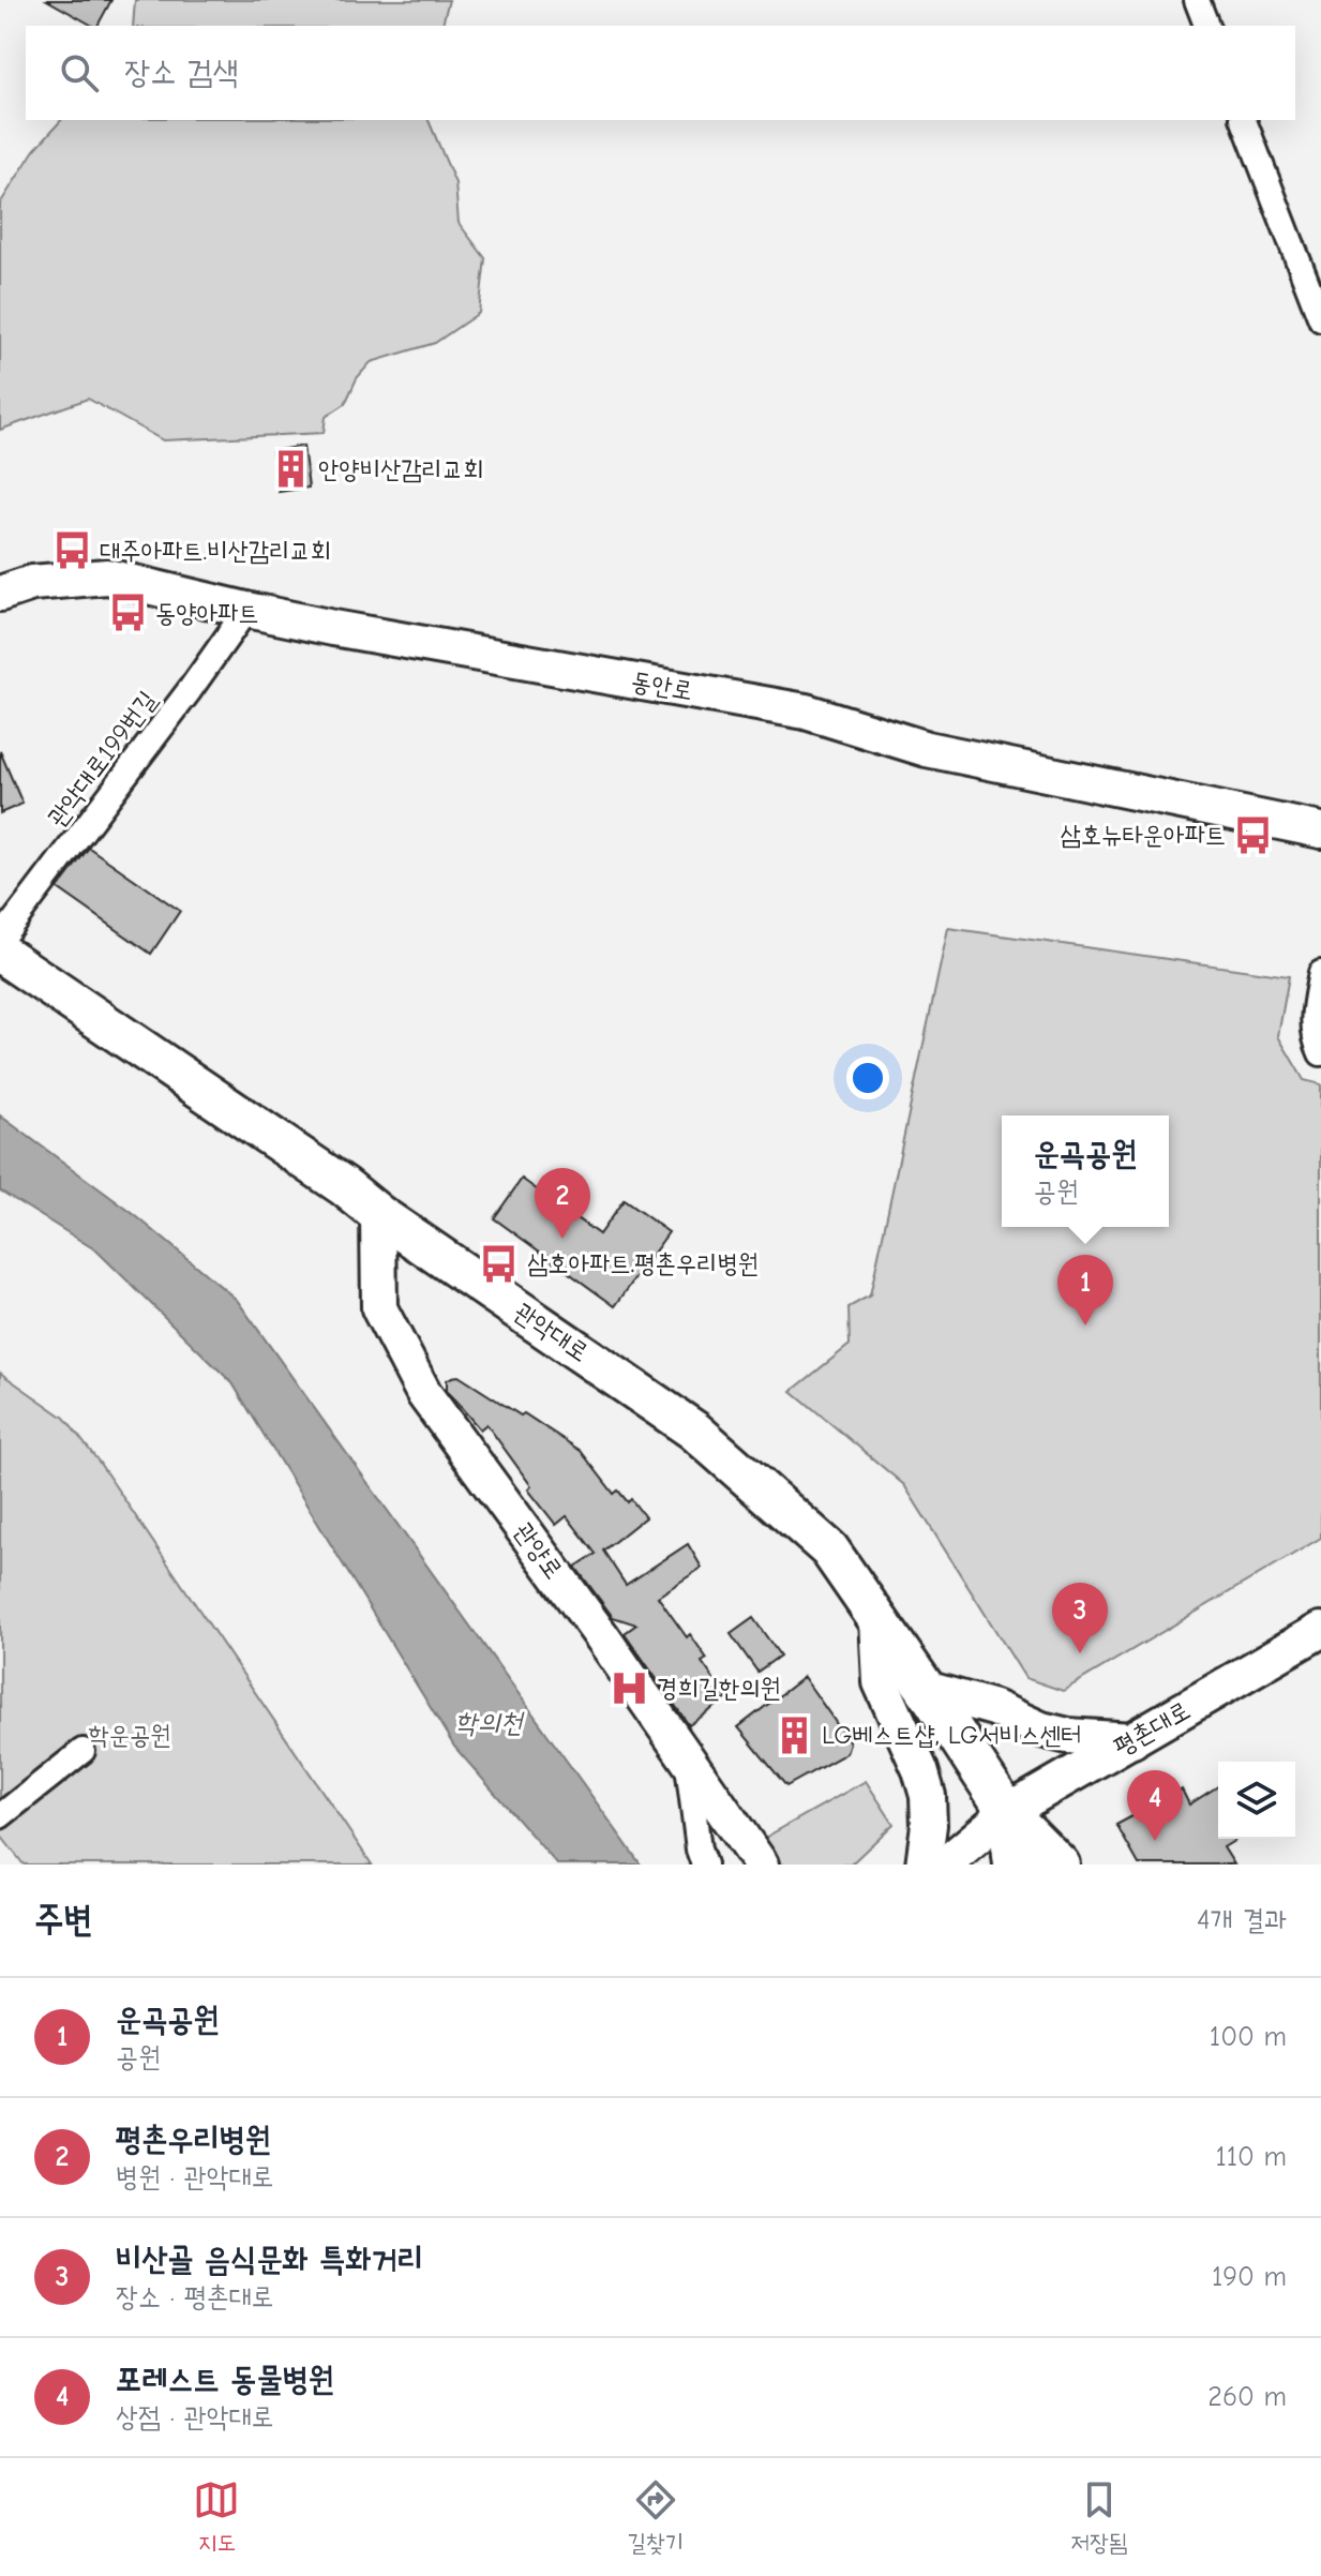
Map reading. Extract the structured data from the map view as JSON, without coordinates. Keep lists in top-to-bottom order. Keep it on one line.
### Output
{"streets":{"main road":["관악대로"],"street":["동안로","관악대로199번길","관양로","평촌대로"]},"crossings":[["동안로","관악대로199번길"],["관악대로","관양로"],["관악대로","평촌대로"]],"water":["학의천"],"parks":["학운공원"],"places":{"building":["안양비산감리교회","LG베스트샵, LG서비스센터"],"bus stop":["대주아파트.비산감리교회","동양아파트","삼호뉴타운아파트","삼호아파트.평촌우리병원"],"hospital":["경희길한의원"]},"page":{"search":"장소 검색","popup":["운곡공원","공원"],"pins":["2","1","3","4"],"heading":["주변","4개 결과"],"list":[{"mark":"1","name":"운곡공원","note":"공원","value":"100 m"},{"mark":"2","name":"평촌우리병원","note":"병원 · 관악대로","value":"110 m"},{"mark":"3","name":"비산골 음식문화 특화거리","note":"장소 · 평촌대로","value":"190 m"},{"mark":"4","name":"포레스트 동물병원","note":"상점 · 관악대로","value":"260 m"}],"nav":["지도","길찾기","저장됨"]}}
